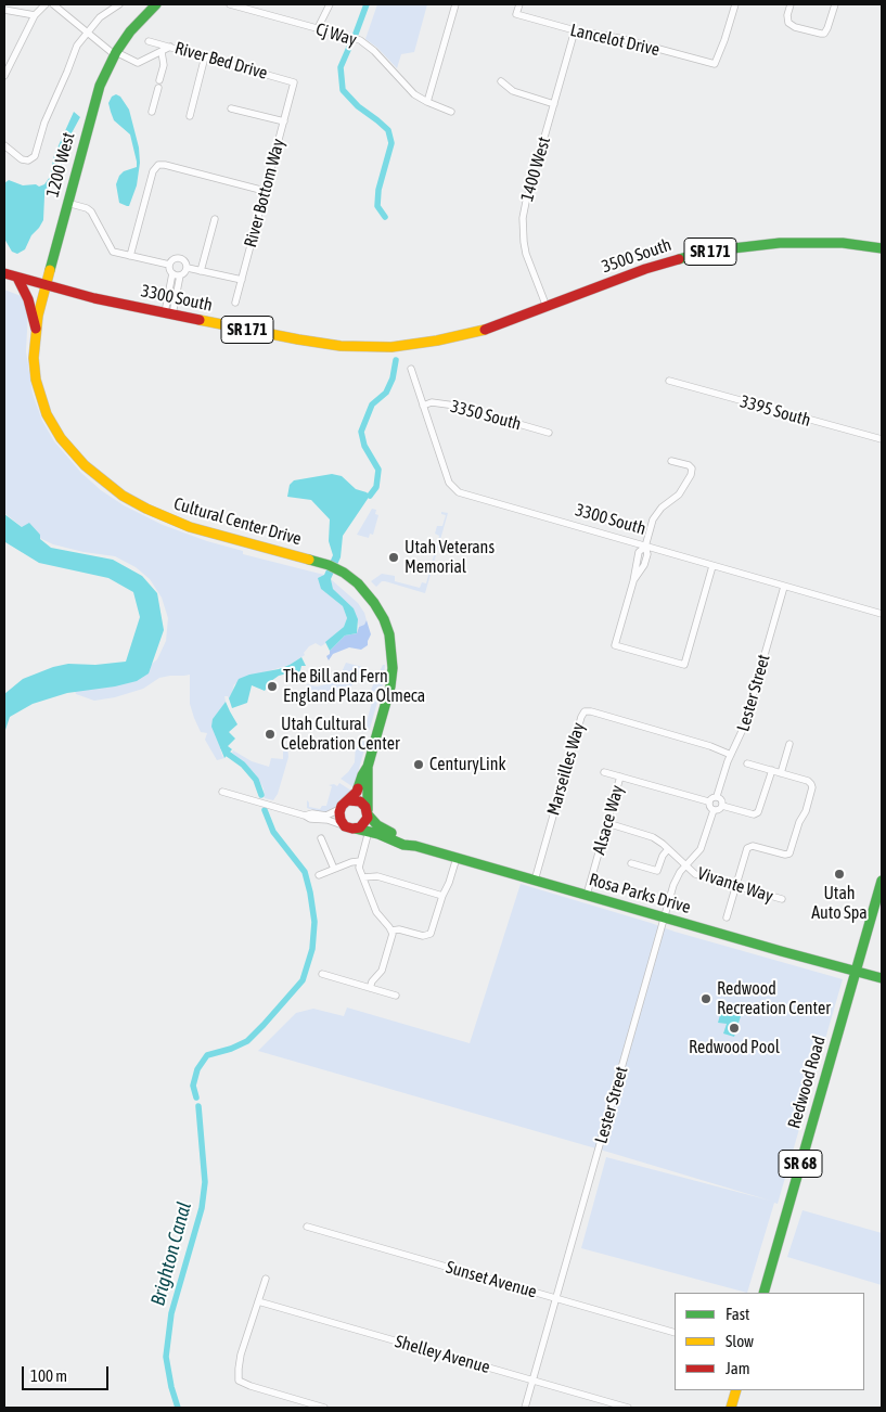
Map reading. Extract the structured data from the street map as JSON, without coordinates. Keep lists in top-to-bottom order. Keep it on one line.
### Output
{"streets":{"street":["Cj Way","Lancelot Drive","River Bed Drive","1200 West","1400 West","River Bottom Way","SR 171","3500 South","3300 South","3395 South","3350 South","Cultural Center Drive","Lester Street","Marseilles Way","Alsace Way","Vivante Way","Rosa Parks Drive","Redwood Road","SR 68","Sunset Avenue","Shelley Avenue"]},"crossings":[["Lancelot Drive","1400 West"],["River Bed Drive","River Bottom Way"],["1200 West","3300 South"],["1200 West","Cultural Center Drive"],["1400 West","3500 South"],["3500 South","3300 South"],["3300 South","3350 South"],["3300 South","Cultural Center Drive"],["3300 South","Lester Street"],["Cultural Center Drive","Rosa Parks Drive"],["Lester Street","Marseilles Way"],["Lester Street","Alsace Way"],["Lester Street","Vivante Way"],["Lester Street","Rosa Parks Drive"],["Lester Street","Sunset Avenue"],["Lester Street","Shelley Avenue"],["Marseilles Way","Rosa Parks Drive"],["Alsace Way","Vivante Way"],["Alsace Way","Rosa Parks Drive"],["Rosa Parks Drive","Redwood Road"]],"water":["Brighton Canal"],"places":["Utah Veterans Memorial","The Bill and Fern England Plaza Olmeca","Utah Cultural Celebration Center","CenturyLink","Utah Auto Spa","Redwood Recreation Center","Redwood Pool"],"legend":["Fast","Slow","Jam"],"scale_bar":"100 m"}
